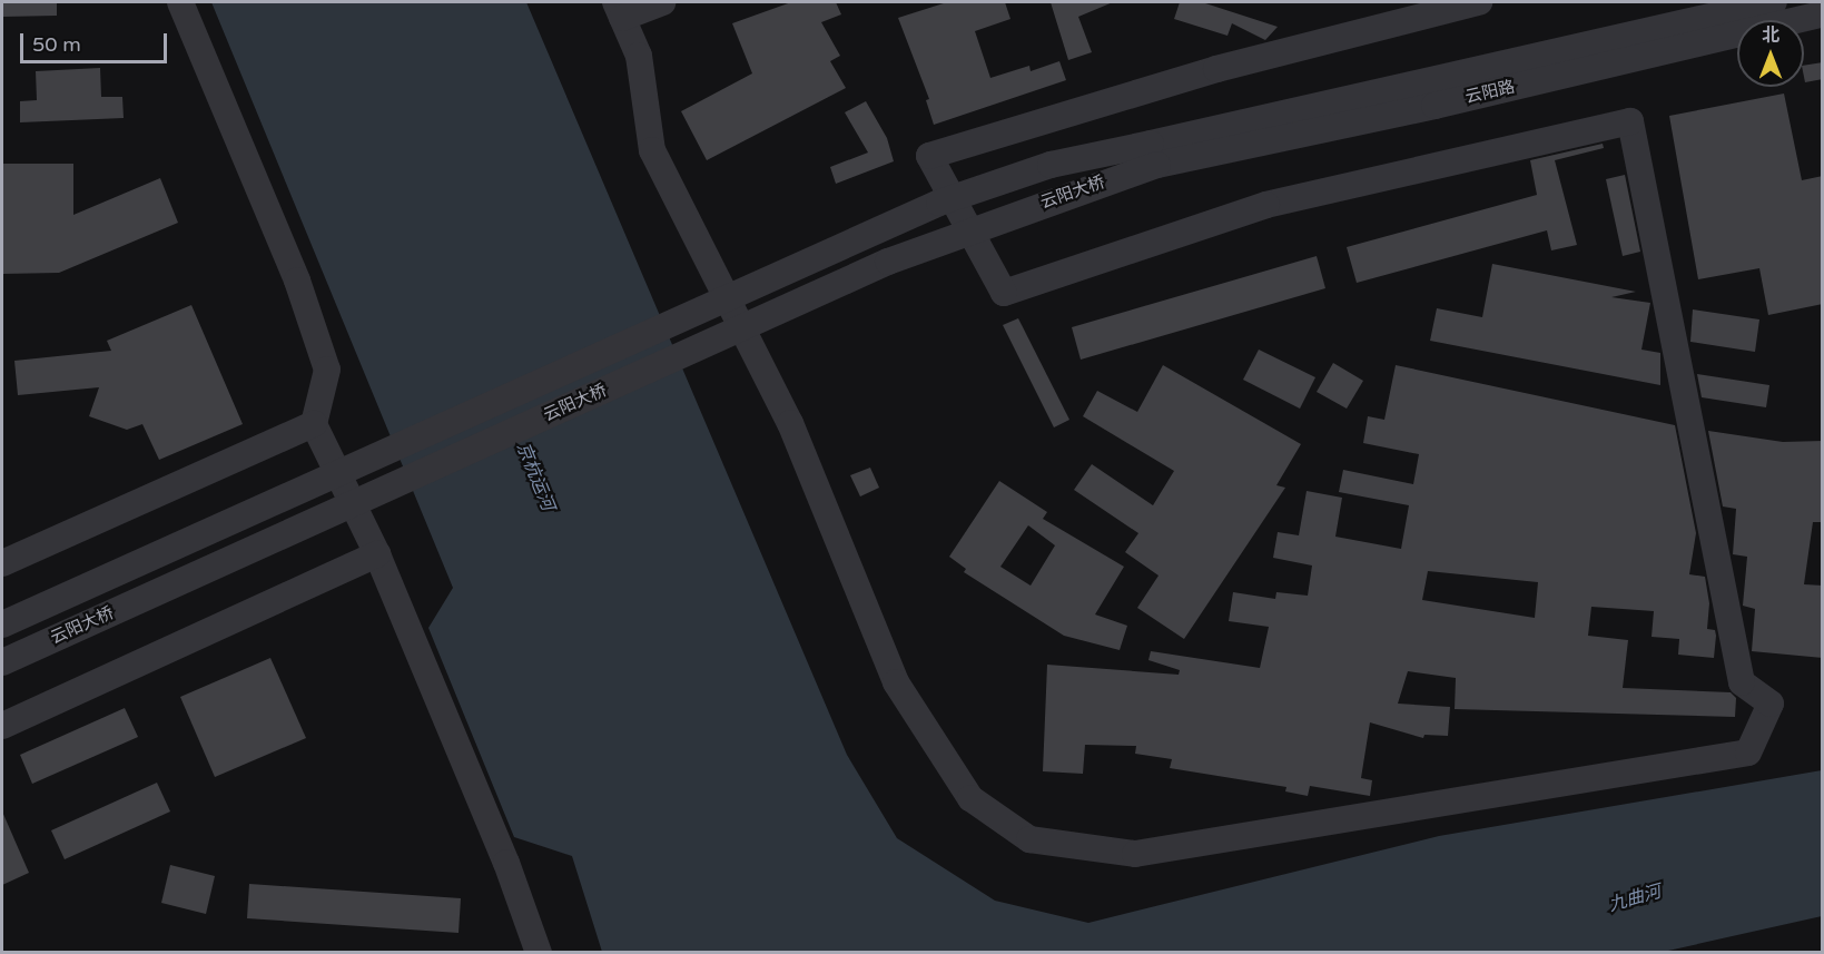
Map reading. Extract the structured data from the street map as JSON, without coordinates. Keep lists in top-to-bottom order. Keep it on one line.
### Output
{"streets":{"street":["云阳路","云阳大桥"]},"crossings":[["云阳路","云阳大桥"]],"water":["京杭运河","九曲河"],"scale_bar":"50 m","north":"top"}
